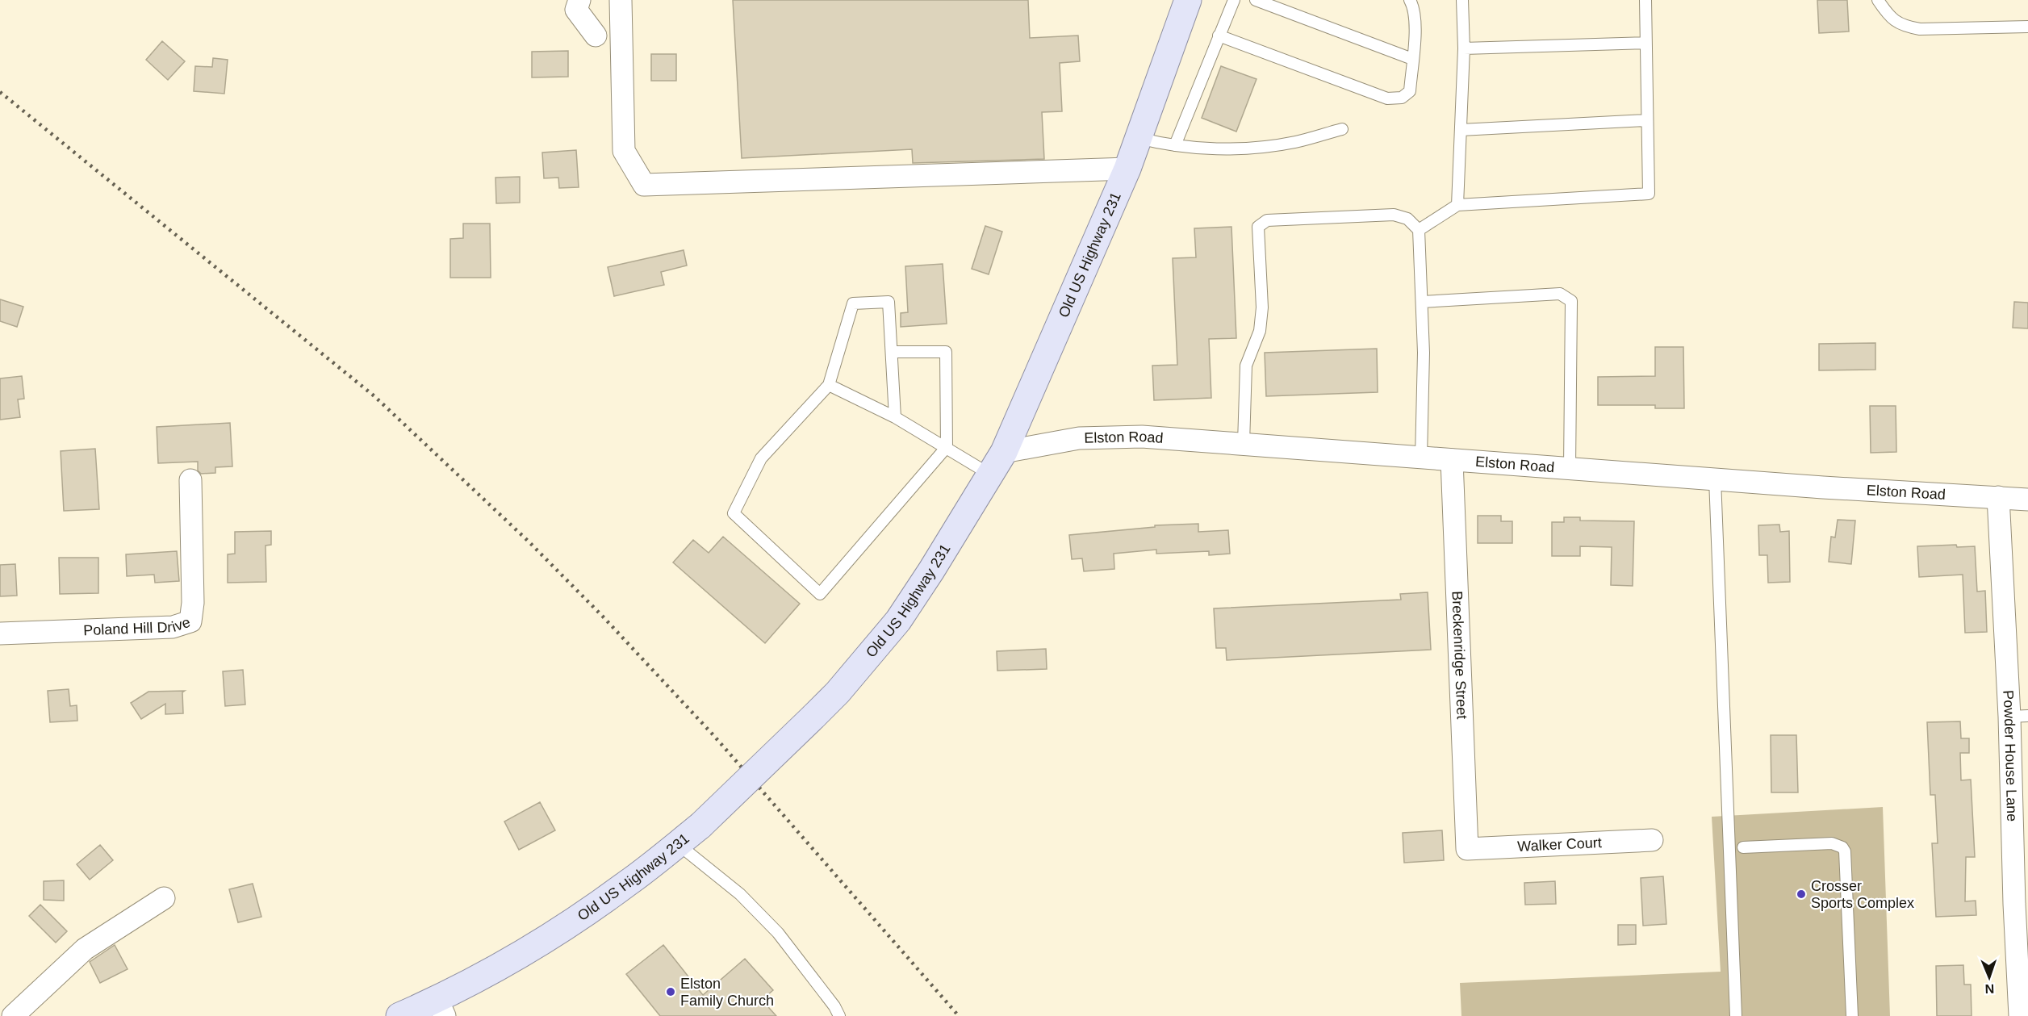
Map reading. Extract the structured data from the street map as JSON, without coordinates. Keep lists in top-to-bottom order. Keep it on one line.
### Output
{"streets":{"main road":["Old US Highway 231"],"street":["Elston Road","Poland Hill Drive","Breckenridge Street","Powder House Lane","Walker Court"]},"crossings":[["Old US Highway 231","Elston Road"],["Elston Road","Breckenridge Street"],["Elston Road","Powder House Lane"],["Breckenridge Street","Walker Court"]],"places":["Crosser Sports Complex","Elston Family Church"],"north":"bottom"}
